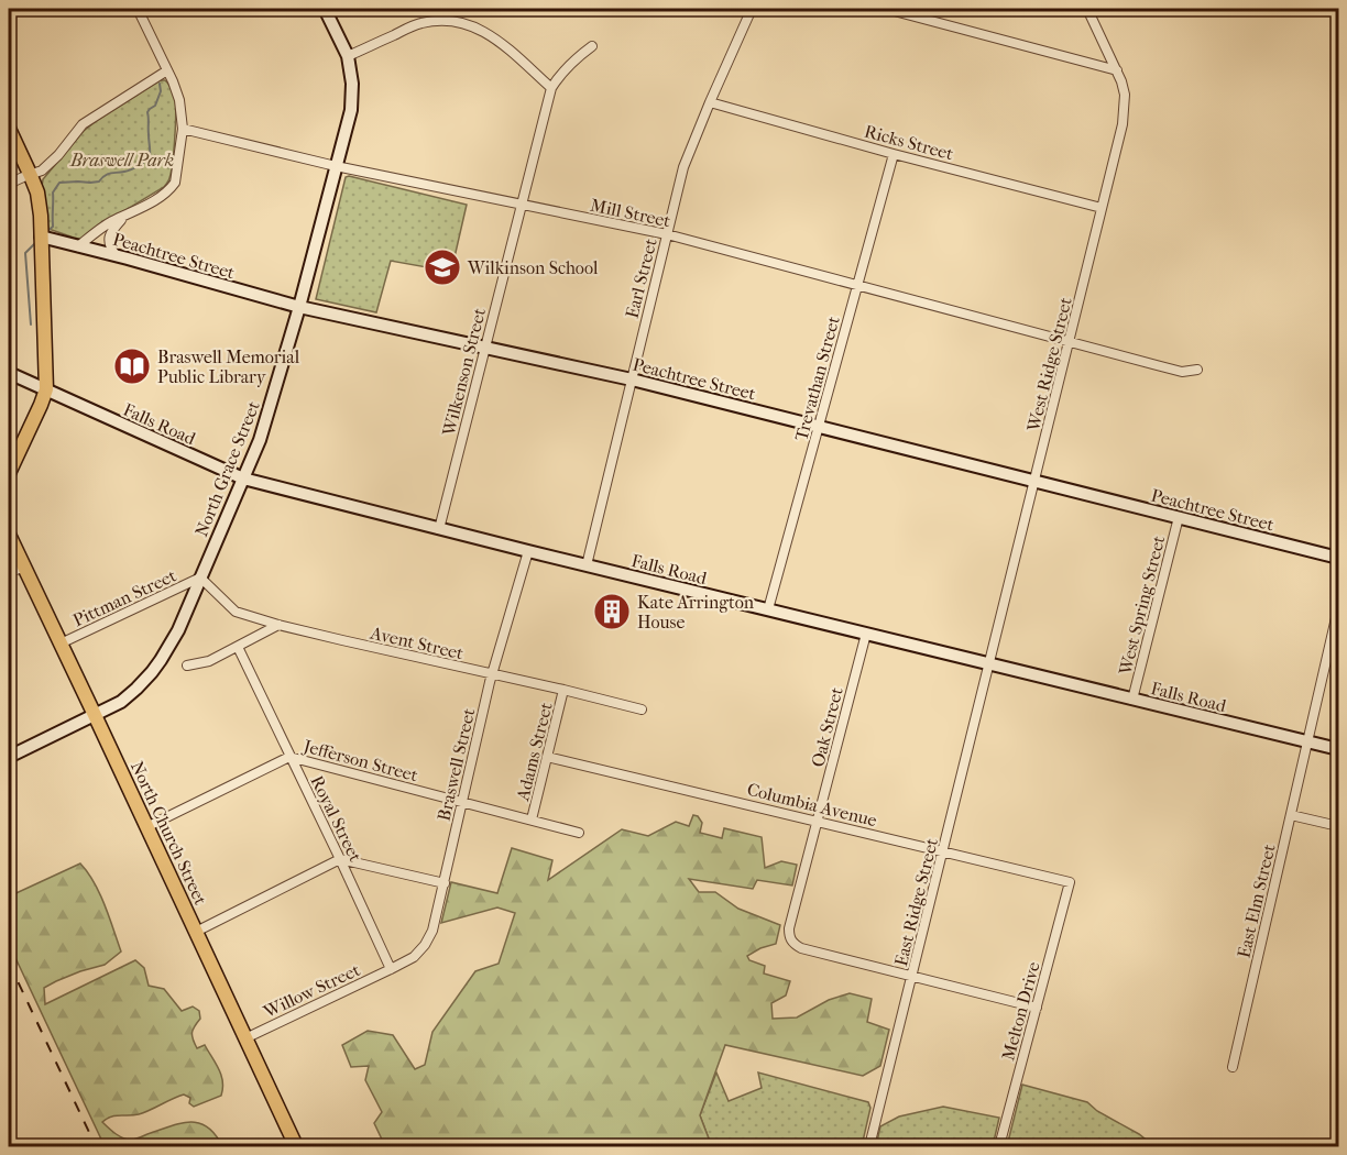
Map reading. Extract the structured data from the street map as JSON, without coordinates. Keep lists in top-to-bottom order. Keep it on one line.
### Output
{"streets":{"main road":["Peachtree Street","Falls Road","North Grace Street","North Church Street"],"street":["Ricks Street","Mill Street","Earl Street","West Ridge Street","Wilkenson Street","Trevathan Street","Pittman Street","West Spring Street","Avent Street","Oak Street","Adams Street","Jefferson Street","Braswell Street","Columbia Avenue","Royal Street","East Elm Street","East Ridge Street","Willow Street","Melton Drive"]},"crossings":[["Ricks Street","Earl Street"],["Ricks Street","West Ridge Street"],["Ricks Street","Trevathan Street"],["Mill Street","Earl Street"],["Mill Street","West Ridge Street"],["Mill Street","Wilkenson Street"],["Mill Street","Trevathan Street"],["Mill Street","North Grace Street"],["Peachtree Street","Earl Street"],["Peachtree Street","West Ridge Street"],["Peachtree Street","Wilkenson Street"],["Peachtree Street","Trevathan Street"],["Peachtree Street","North Grace Street"],["Peachtree Street","West Spring Street"],["Earl Street","Falls Road"],["West Ridge Street","Falls Road"],["West Ridge Street","East Ridge Street"],["Wilkenson Street","Falls Road"],["Trevathan Street","Falls Road"],["Falls Road","North Grace Street"],["Falls Road","West Spring Street"],["Falls Road","Oak Street"],["Falls Road","Braswell Street"],["Falls Road","East Elm Street"],["Falls Road","East Ridge Street"],["North Grace Street","Pittman Street"],["North Grace Street","Avent Street"],["North Grace Street","North Church Street"],["Pittman Street","Avent Street"],["Pittman Street","North Church Street"],["Avent Street","Adams Street"],["Avent Street","Braswell Street"],["Oak Street","Columbia Avenue"],["Oak Street","East Ridge Street"],["Adams Street","Jefferson Street"],["Adams Street","Columbia Avenue"],["Jefferson Street","Braswell Street"],["Jefferson Street","Royal Street"],["Jefferson Street","North Church Street"],["Braswell Street","Royal Street"],["Braswell Street","Willow Street"],["Columbia Avenue","East Ridge Street"],["Columbia Avenue","Melton Drive"],["Royal Street","Willow Street"],["North Church Street","Willow Street"]],"parks":["Braswell Park"],"places":{"school or university":["Wilkinson School"],"library":["Braswell Memorial Public Library"],"building":["Kate Arrington House"]}}
